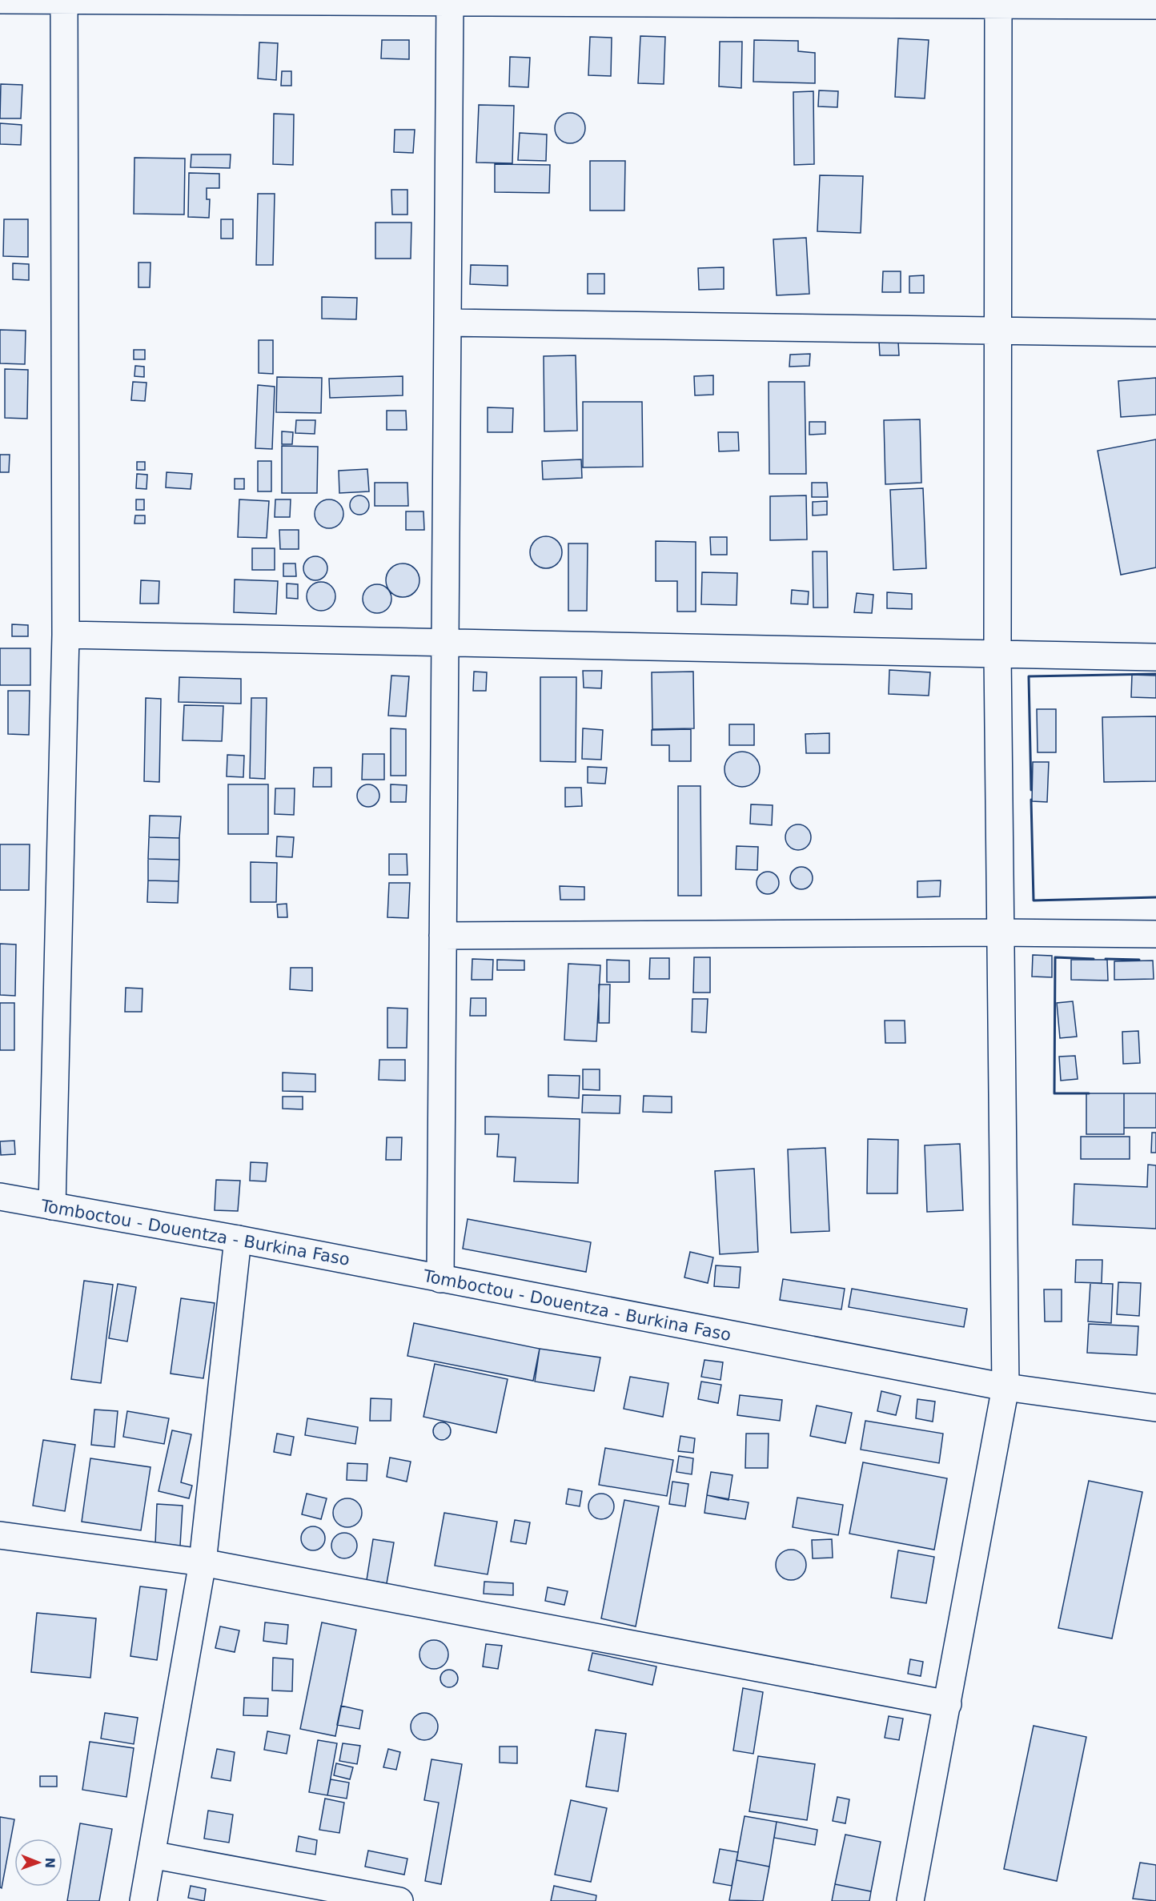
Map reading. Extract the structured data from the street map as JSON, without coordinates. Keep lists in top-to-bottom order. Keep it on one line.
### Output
{"streets":{"street":["Tomboctou - Douentza - Burkina Faso"]},"north":"right"}
